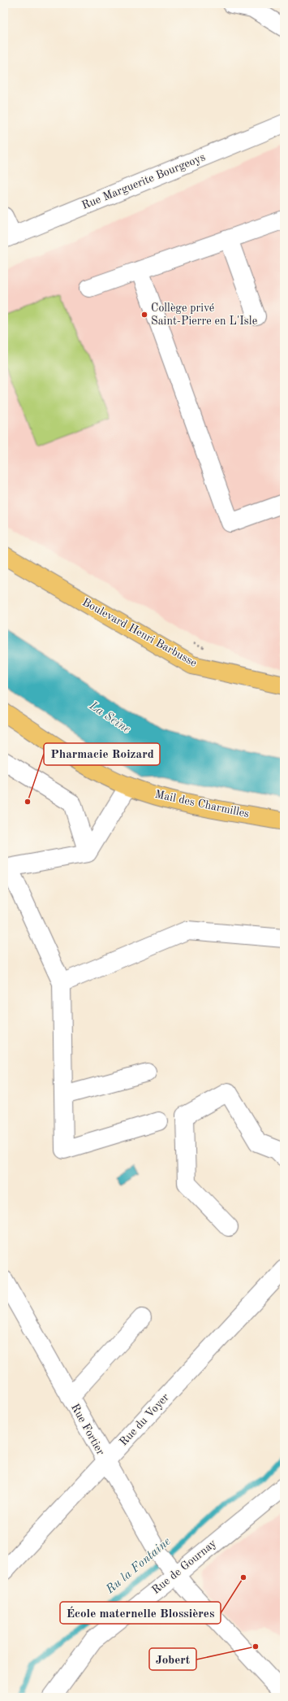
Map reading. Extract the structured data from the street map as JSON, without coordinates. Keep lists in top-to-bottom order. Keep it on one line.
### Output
{"streets":{"main road":["Boulevard Henri Barbusse","Mail des Charmilles"],"street":["Rue Marguerite Bourgeoys","Rue du Voyer","Rue Fortier","Rue de Gournay"]},"crossings":[["Rue du Voyer","Rue Fortier"],["Rue Fortier","Rue de Gournay"]],"water":["La Seine","Ru la Fontaine"],"places":["Collège privé Saint-Pierre en L'Isle","Pharmacie Roizard","École maternelle Blossières","Jobert"]}
